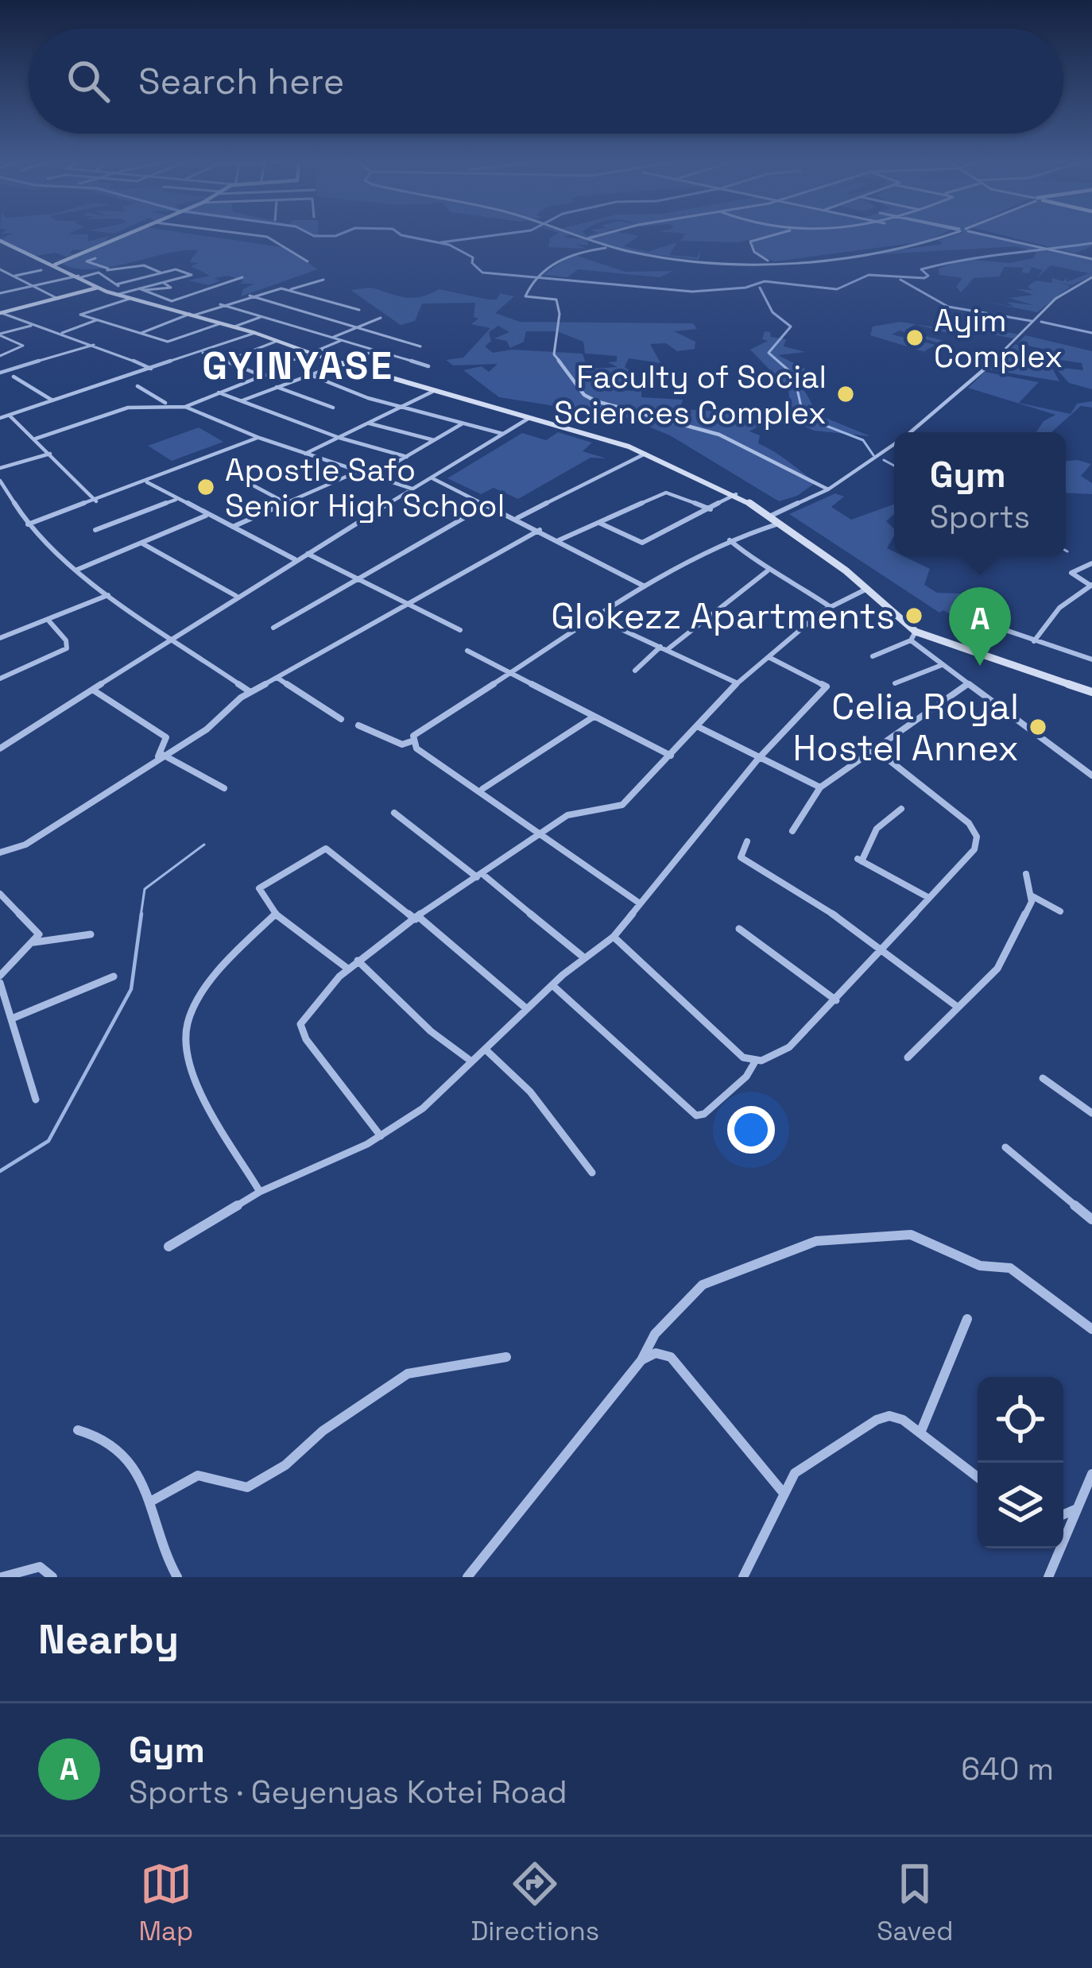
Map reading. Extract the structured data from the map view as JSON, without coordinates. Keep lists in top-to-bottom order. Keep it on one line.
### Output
{"districts":["GYINYASE"],"places":["Ayim Complex","Faculty of Social Sciences Complex","Apostle Safo Senior High School","Glokezz Apartments","Celia Royal Hostel Annex"],"page":{"search":"Search here","popup":["Gym","Sports"],"pins":"A","heading":"Nearby","list":[{"mark":"A","name":"Gym","note":"Sports · Geyenyas Kotei Road","value":"640 m"}],"nav":["Map","Directions","Saved"]}}
